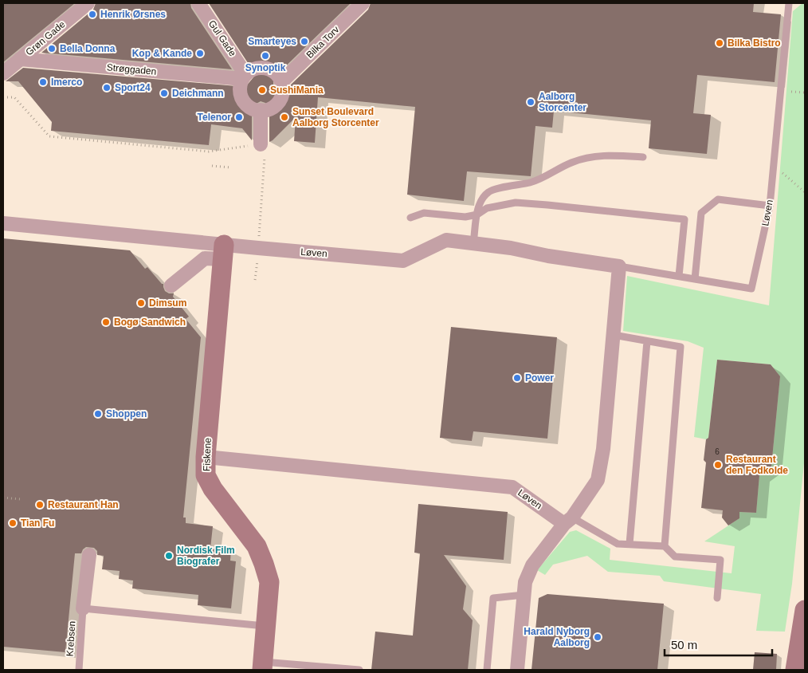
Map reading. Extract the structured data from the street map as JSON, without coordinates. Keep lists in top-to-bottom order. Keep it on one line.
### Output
{"streets":{"street":["Grøn Gade","Gul Gade","Bilka Torv","Strøggaden","Løven","Fiskene"],"lane":["Krebsen"]},"crossings":[["Grøn Gade","Strøggaden"],["Gul Gade","Bilka Torv"],["Gul Gade","Strøggaden"],["Bilka Torv","Strøggaden"],["Løven","Fiskene"]],"places":["Henrik Ørsnes","Smarteyes","Bilka Bistro","Bella Donna","Kop & Kande","Synoptik","Imerco","Sport24","SushiMania","Deichmann","Aalborg Storcenter","Telenor","Sunset Boulevard Aalborg Storcenter","Dimsum","Bogø Sandwich","Power","Shoppen","Restaurant den Fodkolde","Restaurant Han","Tian Fu","Nordisk Film Biografer","Harald Nyborg Aalborg"],"house_numbers":["6"],"scale_bar":"50 m"}
